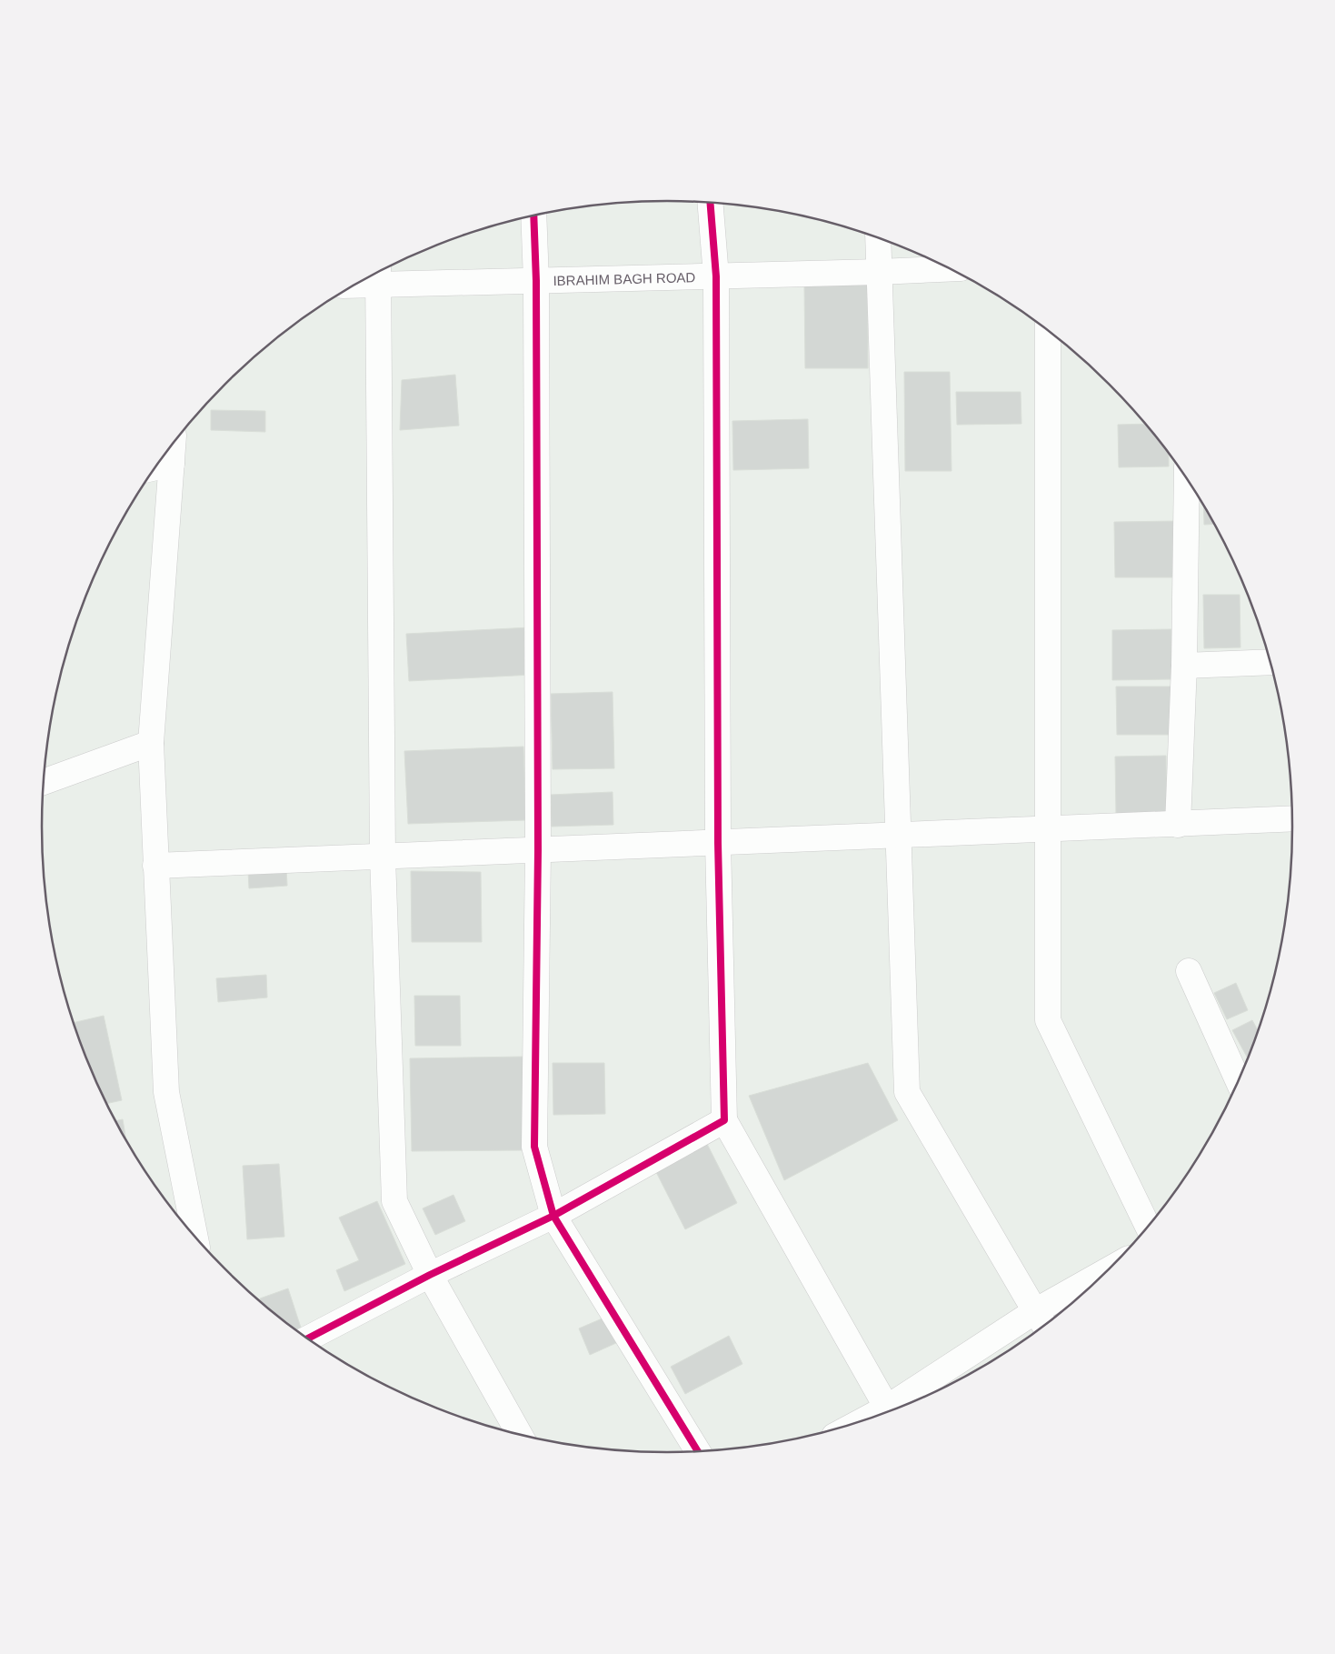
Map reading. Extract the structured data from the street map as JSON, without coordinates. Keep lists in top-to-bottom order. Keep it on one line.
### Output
{"streets":{"street":["IBRAHIM BAGH ROAD"]}}
